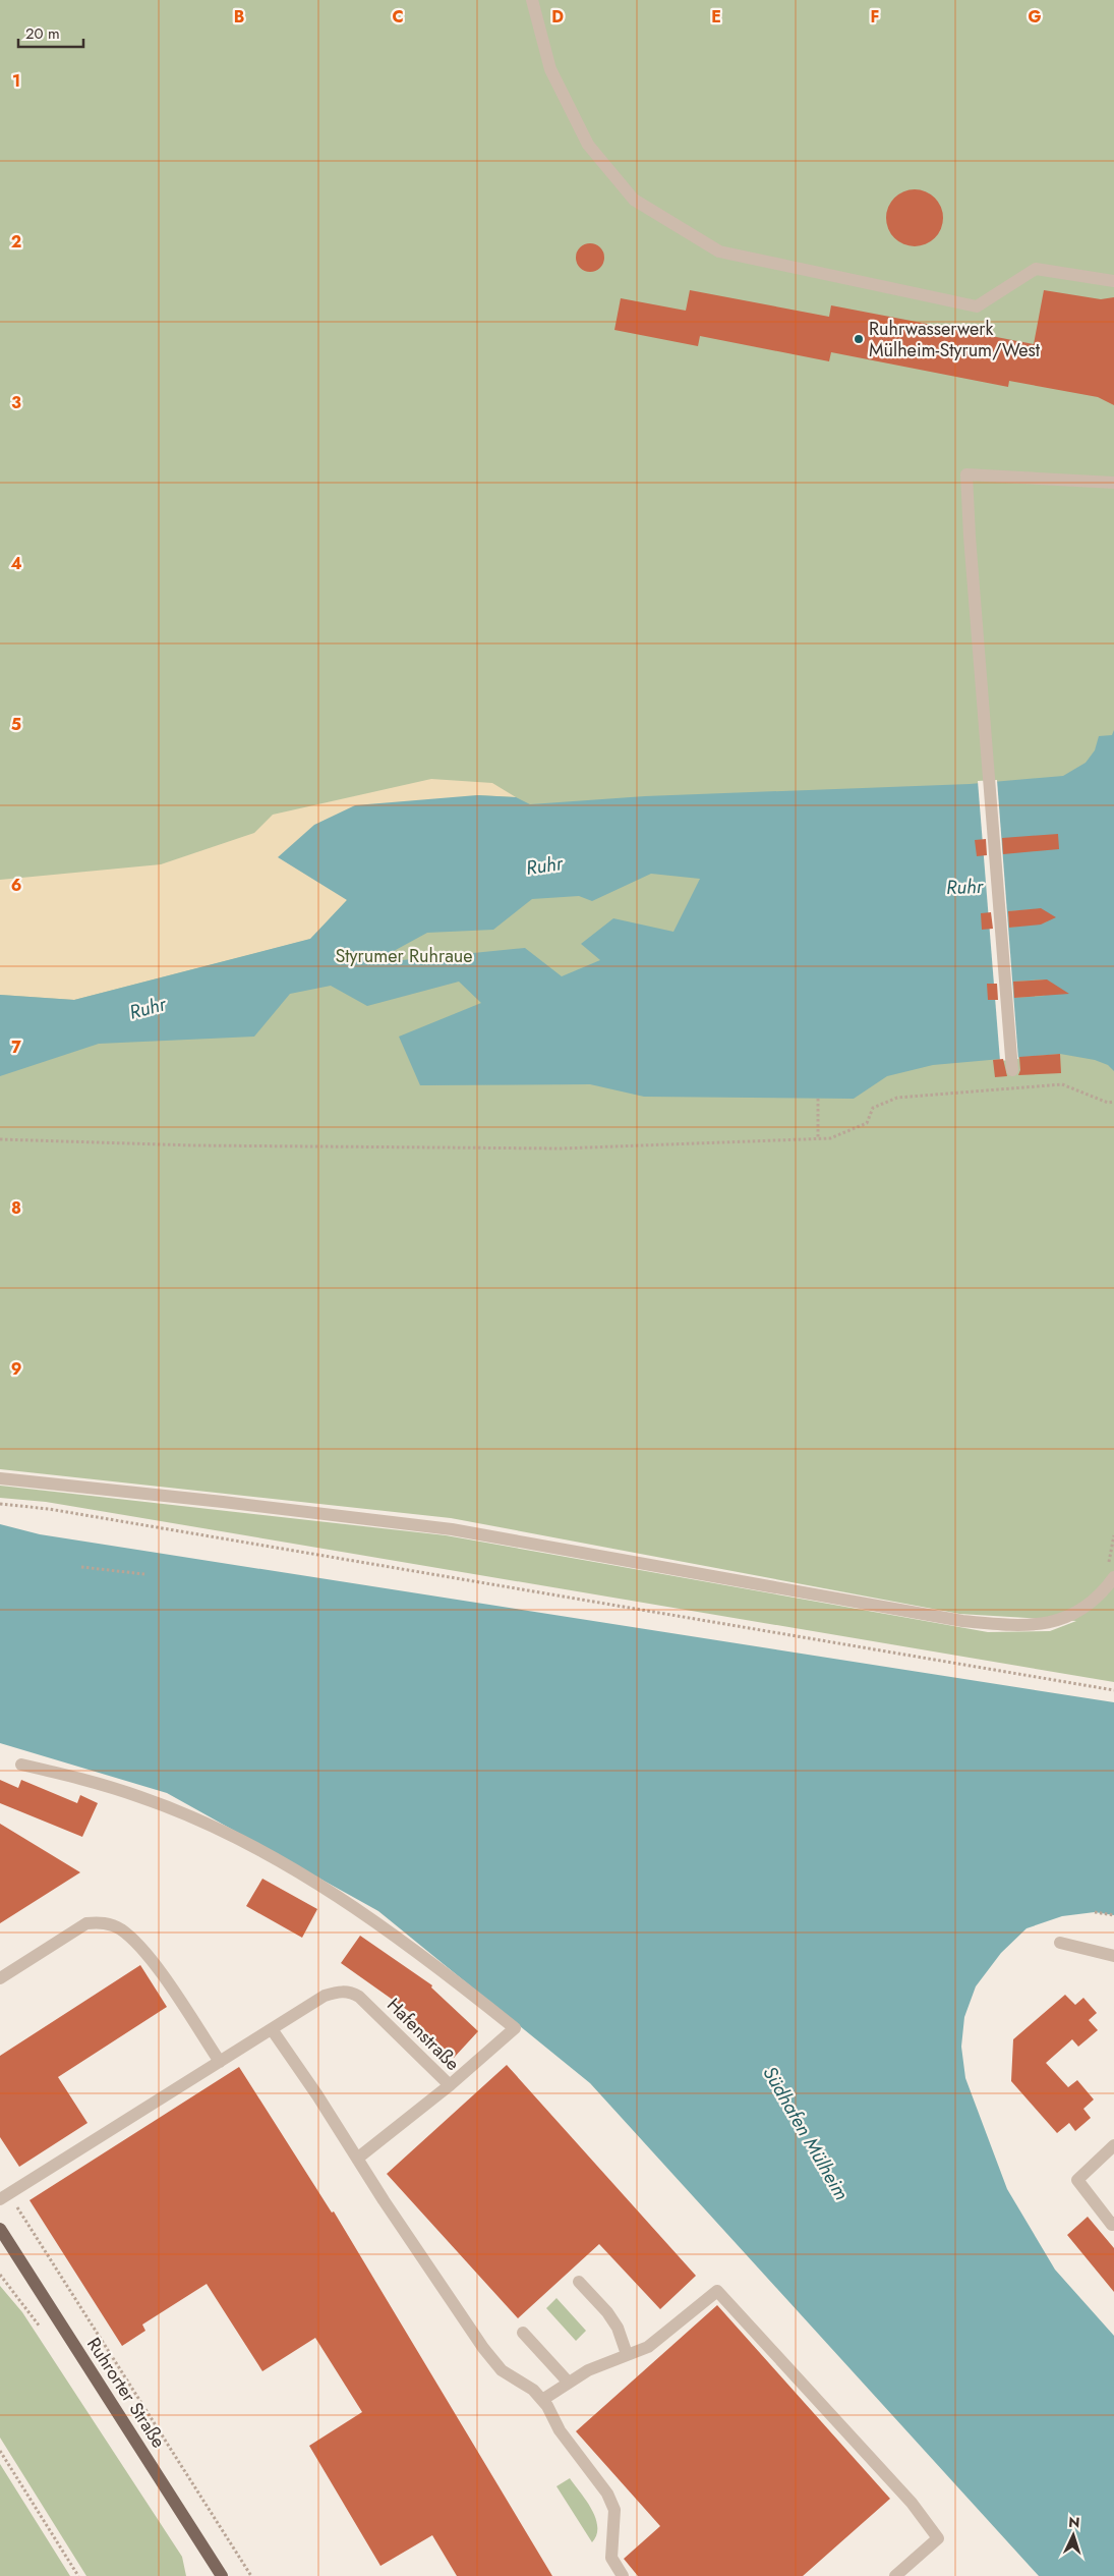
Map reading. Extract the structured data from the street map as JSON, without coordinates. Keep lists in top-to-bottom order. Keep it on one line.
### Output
{"streets":{"main road":["Ruhrorter Straße"],"street":["Hafenstraße"]},"water":["Ruhr","Südhafen Mülheim"],"parks":["Styrumer Ruhraue"],"places":["Ruhrwasserwerk Mülheim-Styrum/West"],"scale_bar":"20 m","north":"top","grid":{"columns":["B","C","D","E","F","G"],"rows":["1","2","3","4","5","6","7","8","9"]}}
